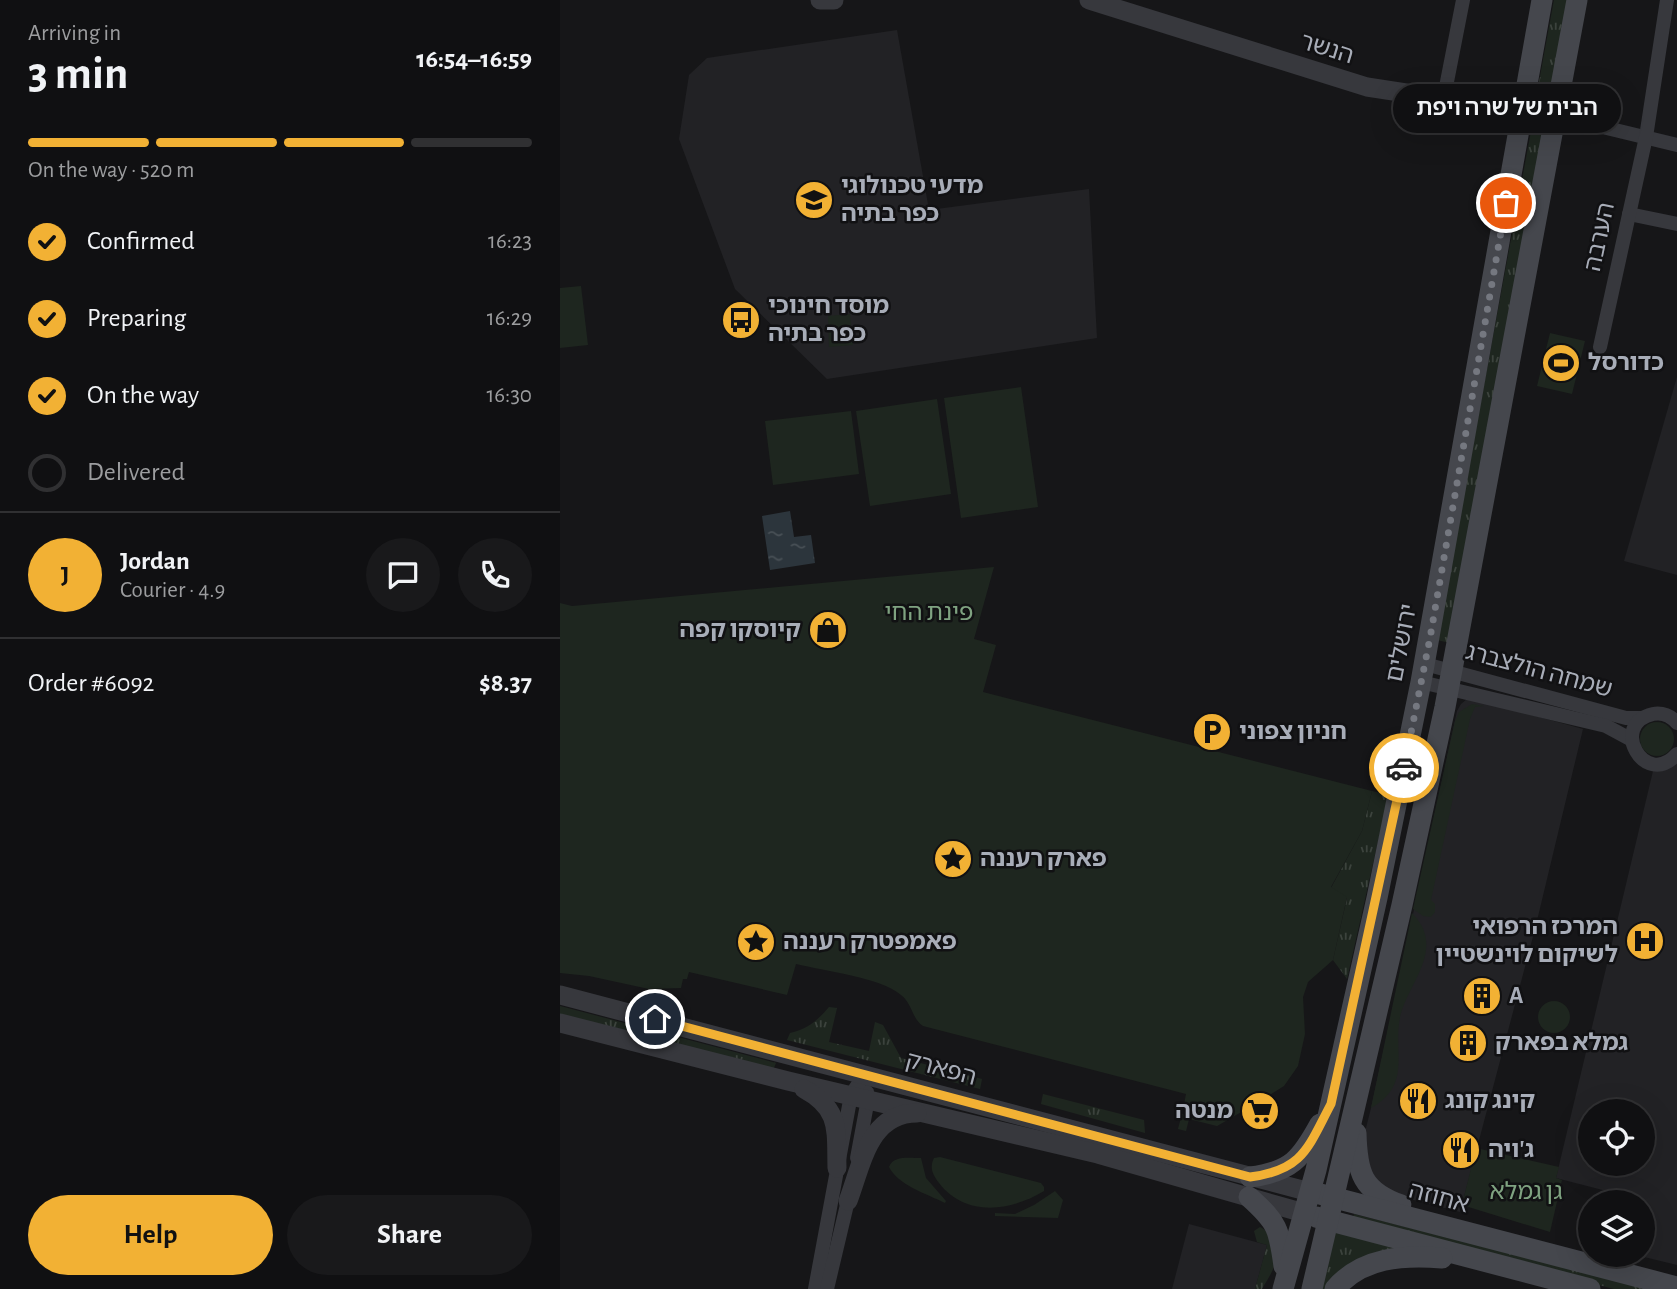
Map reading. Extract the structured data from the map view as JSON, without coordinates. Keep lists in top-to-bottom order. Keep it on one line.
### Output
{"streets":{"main road":["ירושלים","אחוזה"],"street":["הנשר","הערבה","שמחה הולצברג","הפארק"]},"crossings":[["הנשר","ירושלים"],["ירושלים","שמחה הולצברג"],["ירושלים","הפארק"],["ירושלים","אחוזה"],["הפארק","אחוזה"]],"parks":["פינת החי","גן גמלא"],"places":{"school or university":["מדעי טכנולוגי כפר בתיה"],"other":["הבית של שרה ויפת"],"bus stop":["מוסד חינוכי כפר בתיה"],"sports":["כדורסל"],"shop":["קיוסקו קפה"],"parking":["חניון צפוני"],"place":["פארק רעננה","פאמפטרק רעננה"],"hospital":["המרכז הרפואי לשיקום לוינשטיין"],"building":["A","גמלא בפארק"],"restaurant":["קינג קונג","ג'ויה"],"supermarket":["מנטה"]},"page":{"heading":["3 min","Arriving in","16:54–16:59"],"panel":["Jordan","Courier · 4.9","Order #6092","$8.37"],"bubble":"הבית של שרה ויפת","bar":"On the way · 520 m","list":[["Confirmed","16:23"],["Preparing","16:29"],["On the way","16:30"],"Delivered"],"round":"J","buttons":["Help","Share"]}}
